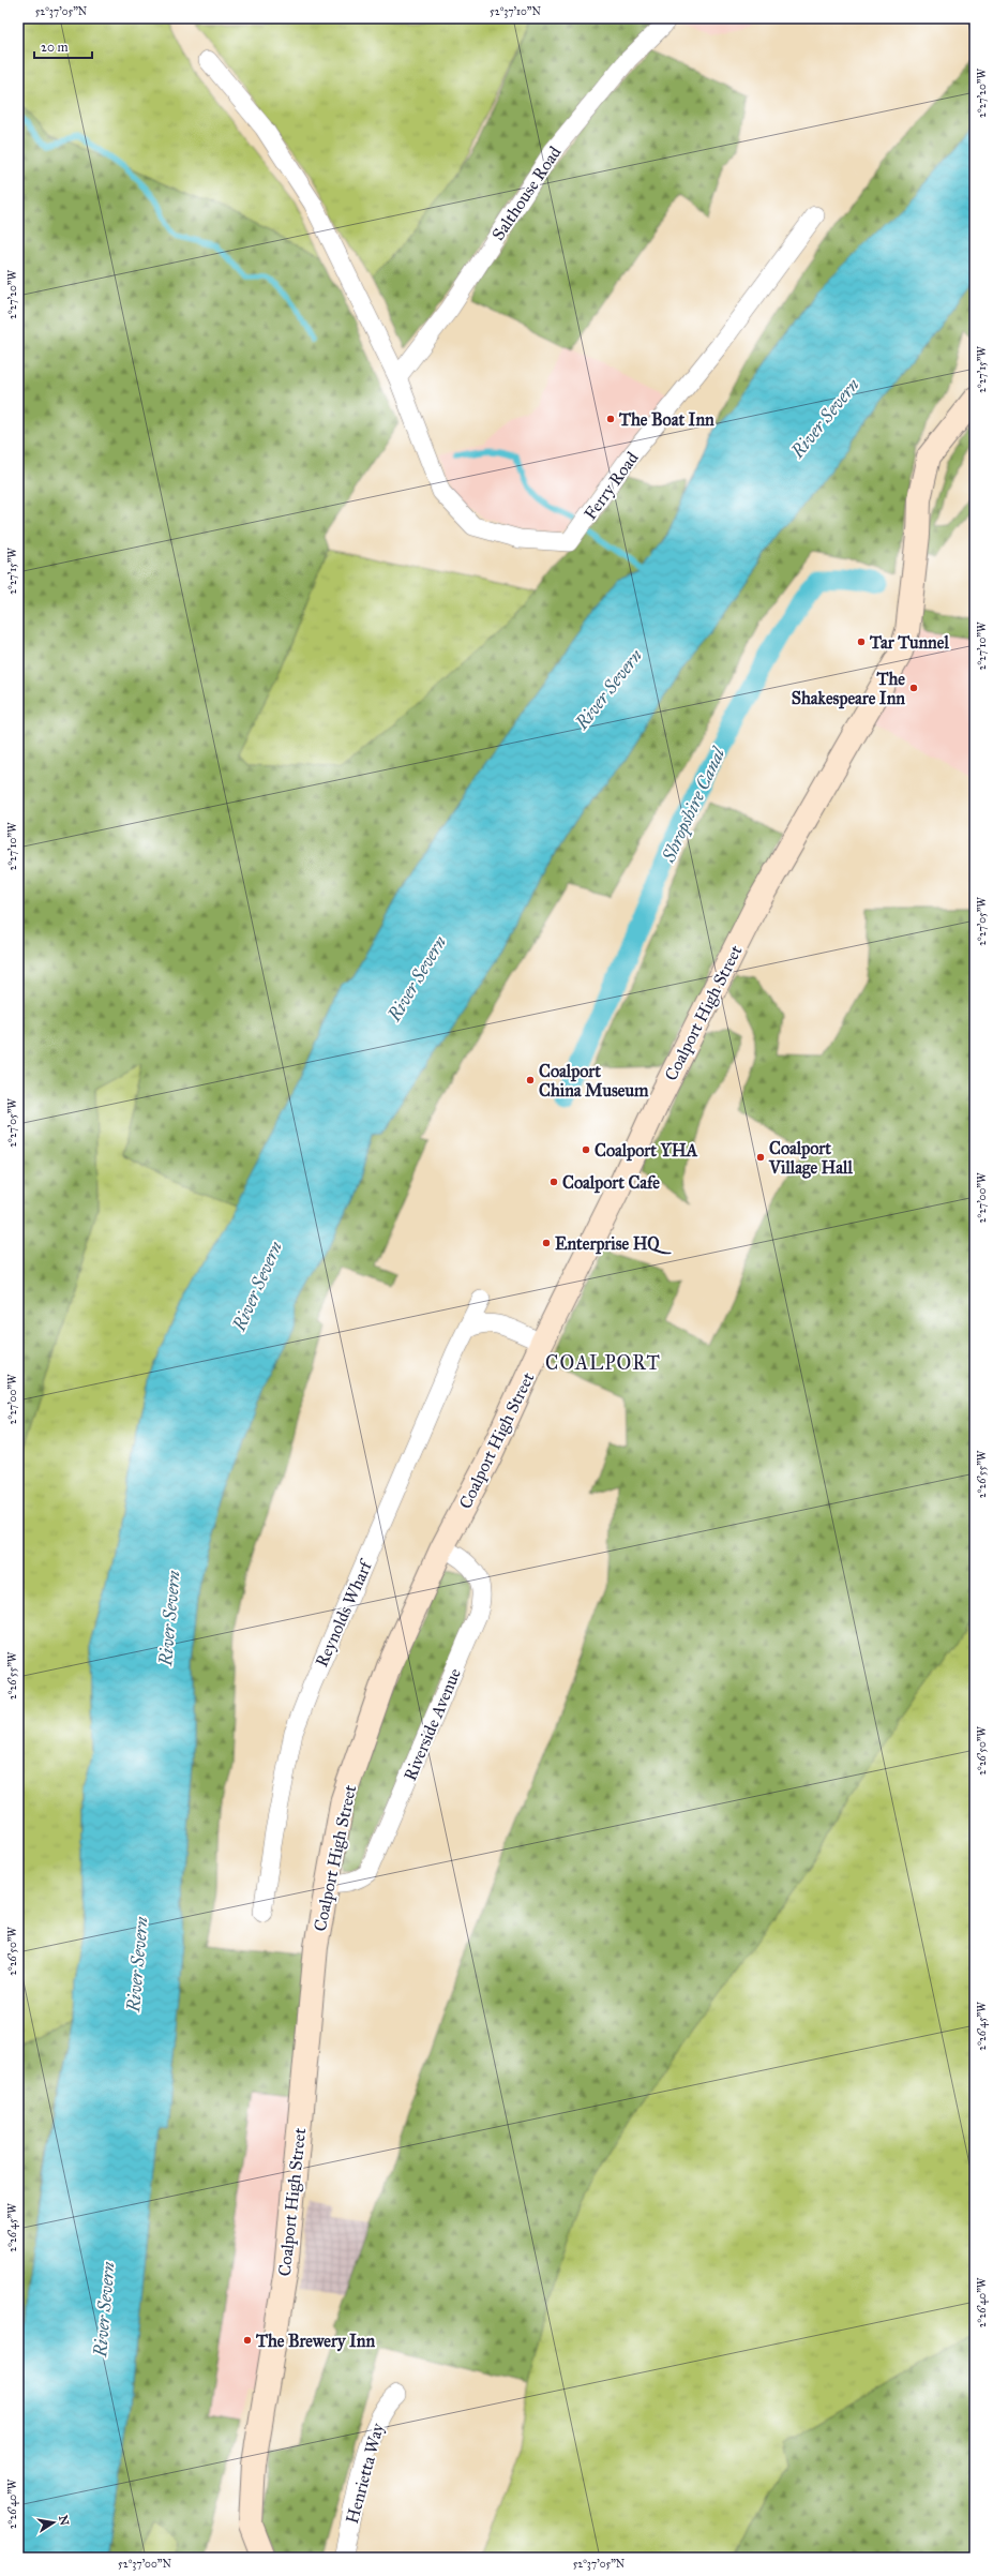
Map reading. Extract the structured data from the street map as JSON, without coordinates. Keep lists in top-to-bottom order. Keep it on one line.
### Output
{"streets":{"street":["Salthouse Road","Ferry Road","Coalport High Street","Reynolds Wharf","Riverside Avenue","Henrietta Way"]},"crossings":[["Salthouse Road","Ferry Road"],["Coalport High Street","Riverside Avenue"]],"districts":["COALPORT"],"water":["River Severn","Shropshire Canal"],"places":["The Boat Inn","Tar Tunnel","The Shakespeare Inn","Coalport China Museum","Coalport YHA","Coalport Village Hall","Coalport Cafe","Enterprise HQ","The Brewery Inn"],"scale_bar":"20 m","north":"right","coordinates":["52°37'05\"N","52°37'10\"N","2°27'20\"W","2°27'15\"W","2°27'10\"W","2°27'05\"W","2°27'00\"W","2°26'55\"W","2°26'50\"W","2°26'45\"W","2°26'40\"W","52°37'00\"N"]}
